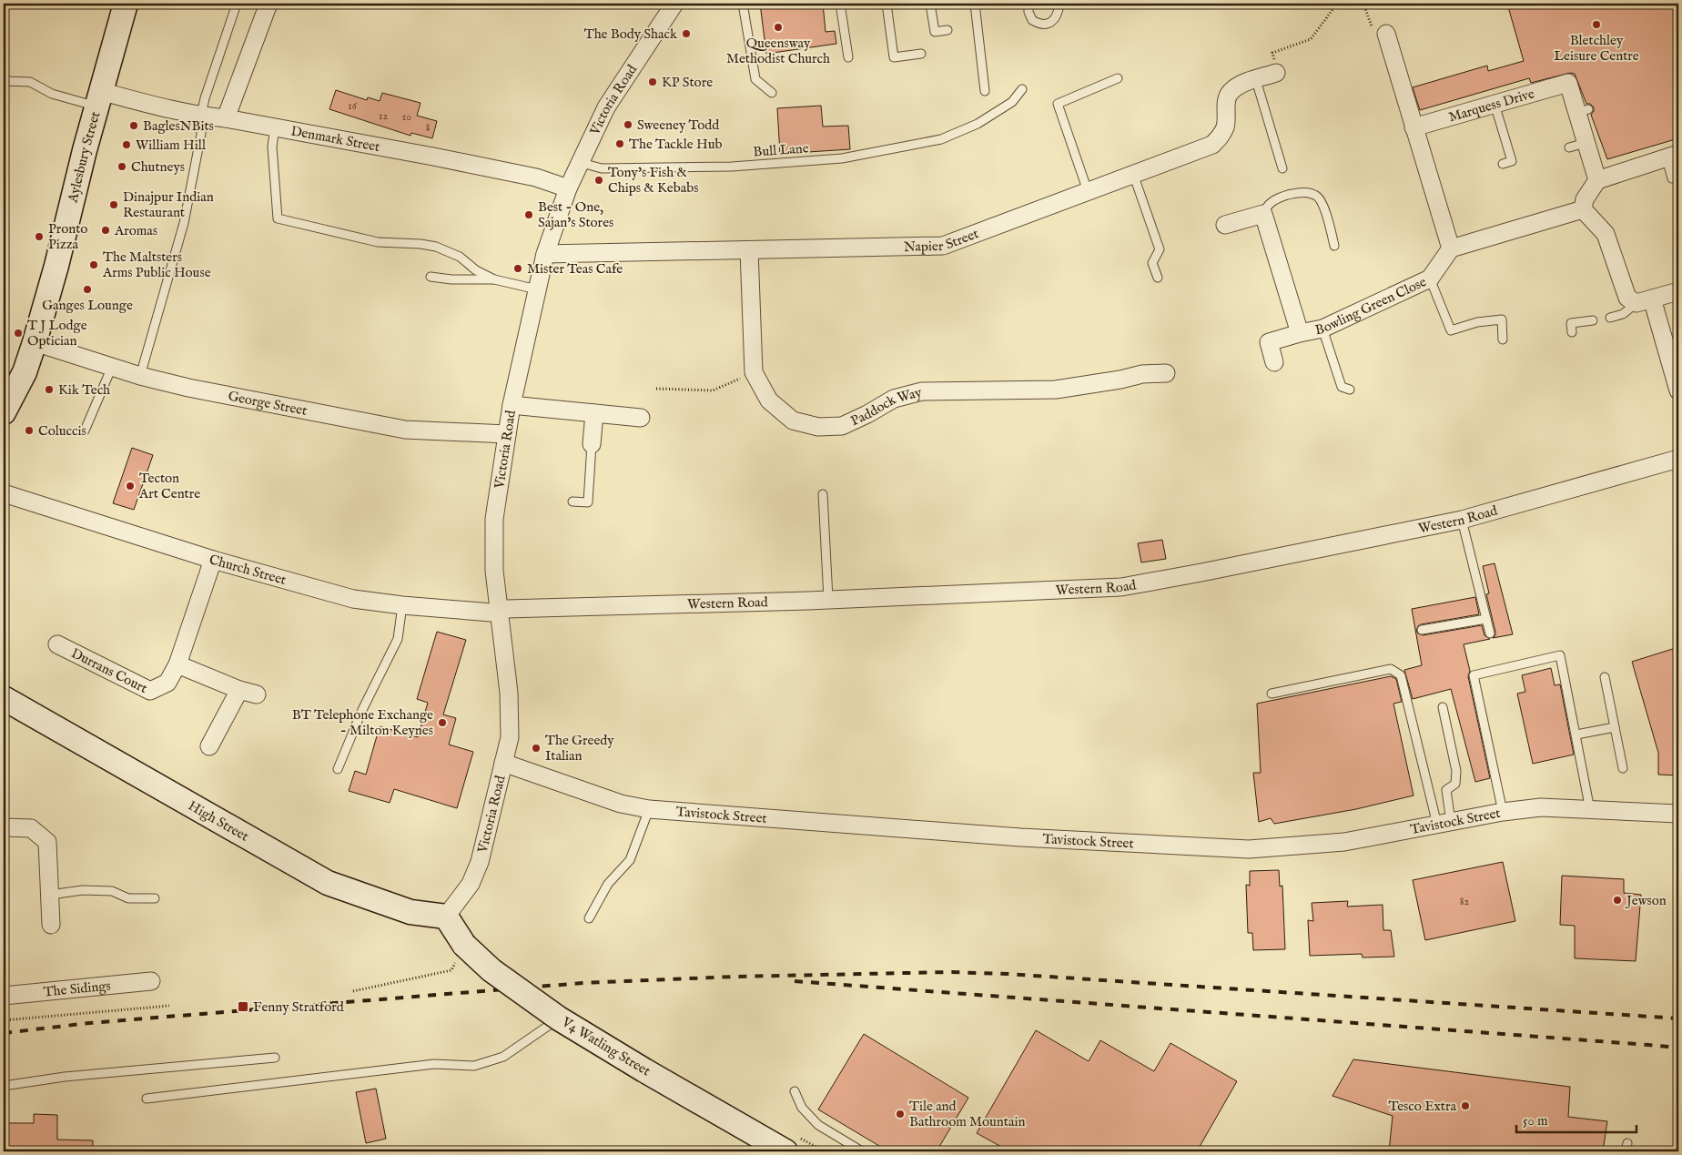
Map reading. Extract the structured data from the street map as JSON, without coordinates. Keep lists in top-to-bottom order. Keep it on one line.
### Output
{"streets":{"street":["Victoria Road","Marquess Drive","Denmark Street","Aylesbury Street","Napier Street","Bowling Green Close","George Street","Paddock Way","Western Road","Church Street","Durrans Court","Tavistock Street","High Street","The Sidings","V4 Watling Street"],"lane":["Bull Lane"]},"crossings":[["Victoria Road","Denmark Street"],["Victoria Road","Bull Lane"],["Victoria Road","Napier Street"],["Victoria Road","George Street"],["Victoria Road","Western Road"],["Victoria Road","Church Street"],["Victoria Road","Tavistock Street"],["Victoria Road","High Street"],["Victoria Road","V4 Watling Street"],["Denmark Street","Aylesbury Street"],["Aylesbury Street","George Street"],["Napier Street","Paddock Way"],["Western Road","Church Street"],["Church Street","Durrans Court"],["High Street","V4 Watling Street"]],"places":{"other":["Bletchley Leisure Centre","Queensway Methodist Church","The Body Shack","KP Store","Sweeney Todd","BaglesNBits","The Tackle Hub","William Hill","Chutneys","Tony's Fish & Chips & Kebabs","Dinajpur Indian Restaurant","Best - One, Sajan's Stores","Aromas","Pronto Pizza","The Maltsters Arms Public House","Mister Teas Cafe","Ganges Lounge","T J Lodge Optician","Kik Tech","Coluccis","Tecton Art Centre","BT Telephone Exchange - Milton Keynes","The Greedy Italian","Jewson","Tesco Extra","Tile and Bathroom Mountain"],"transit":["Fenny Stratford"]},"house_numbers":["16","12","10","8","82"],"scale_bar":"50 m"}
